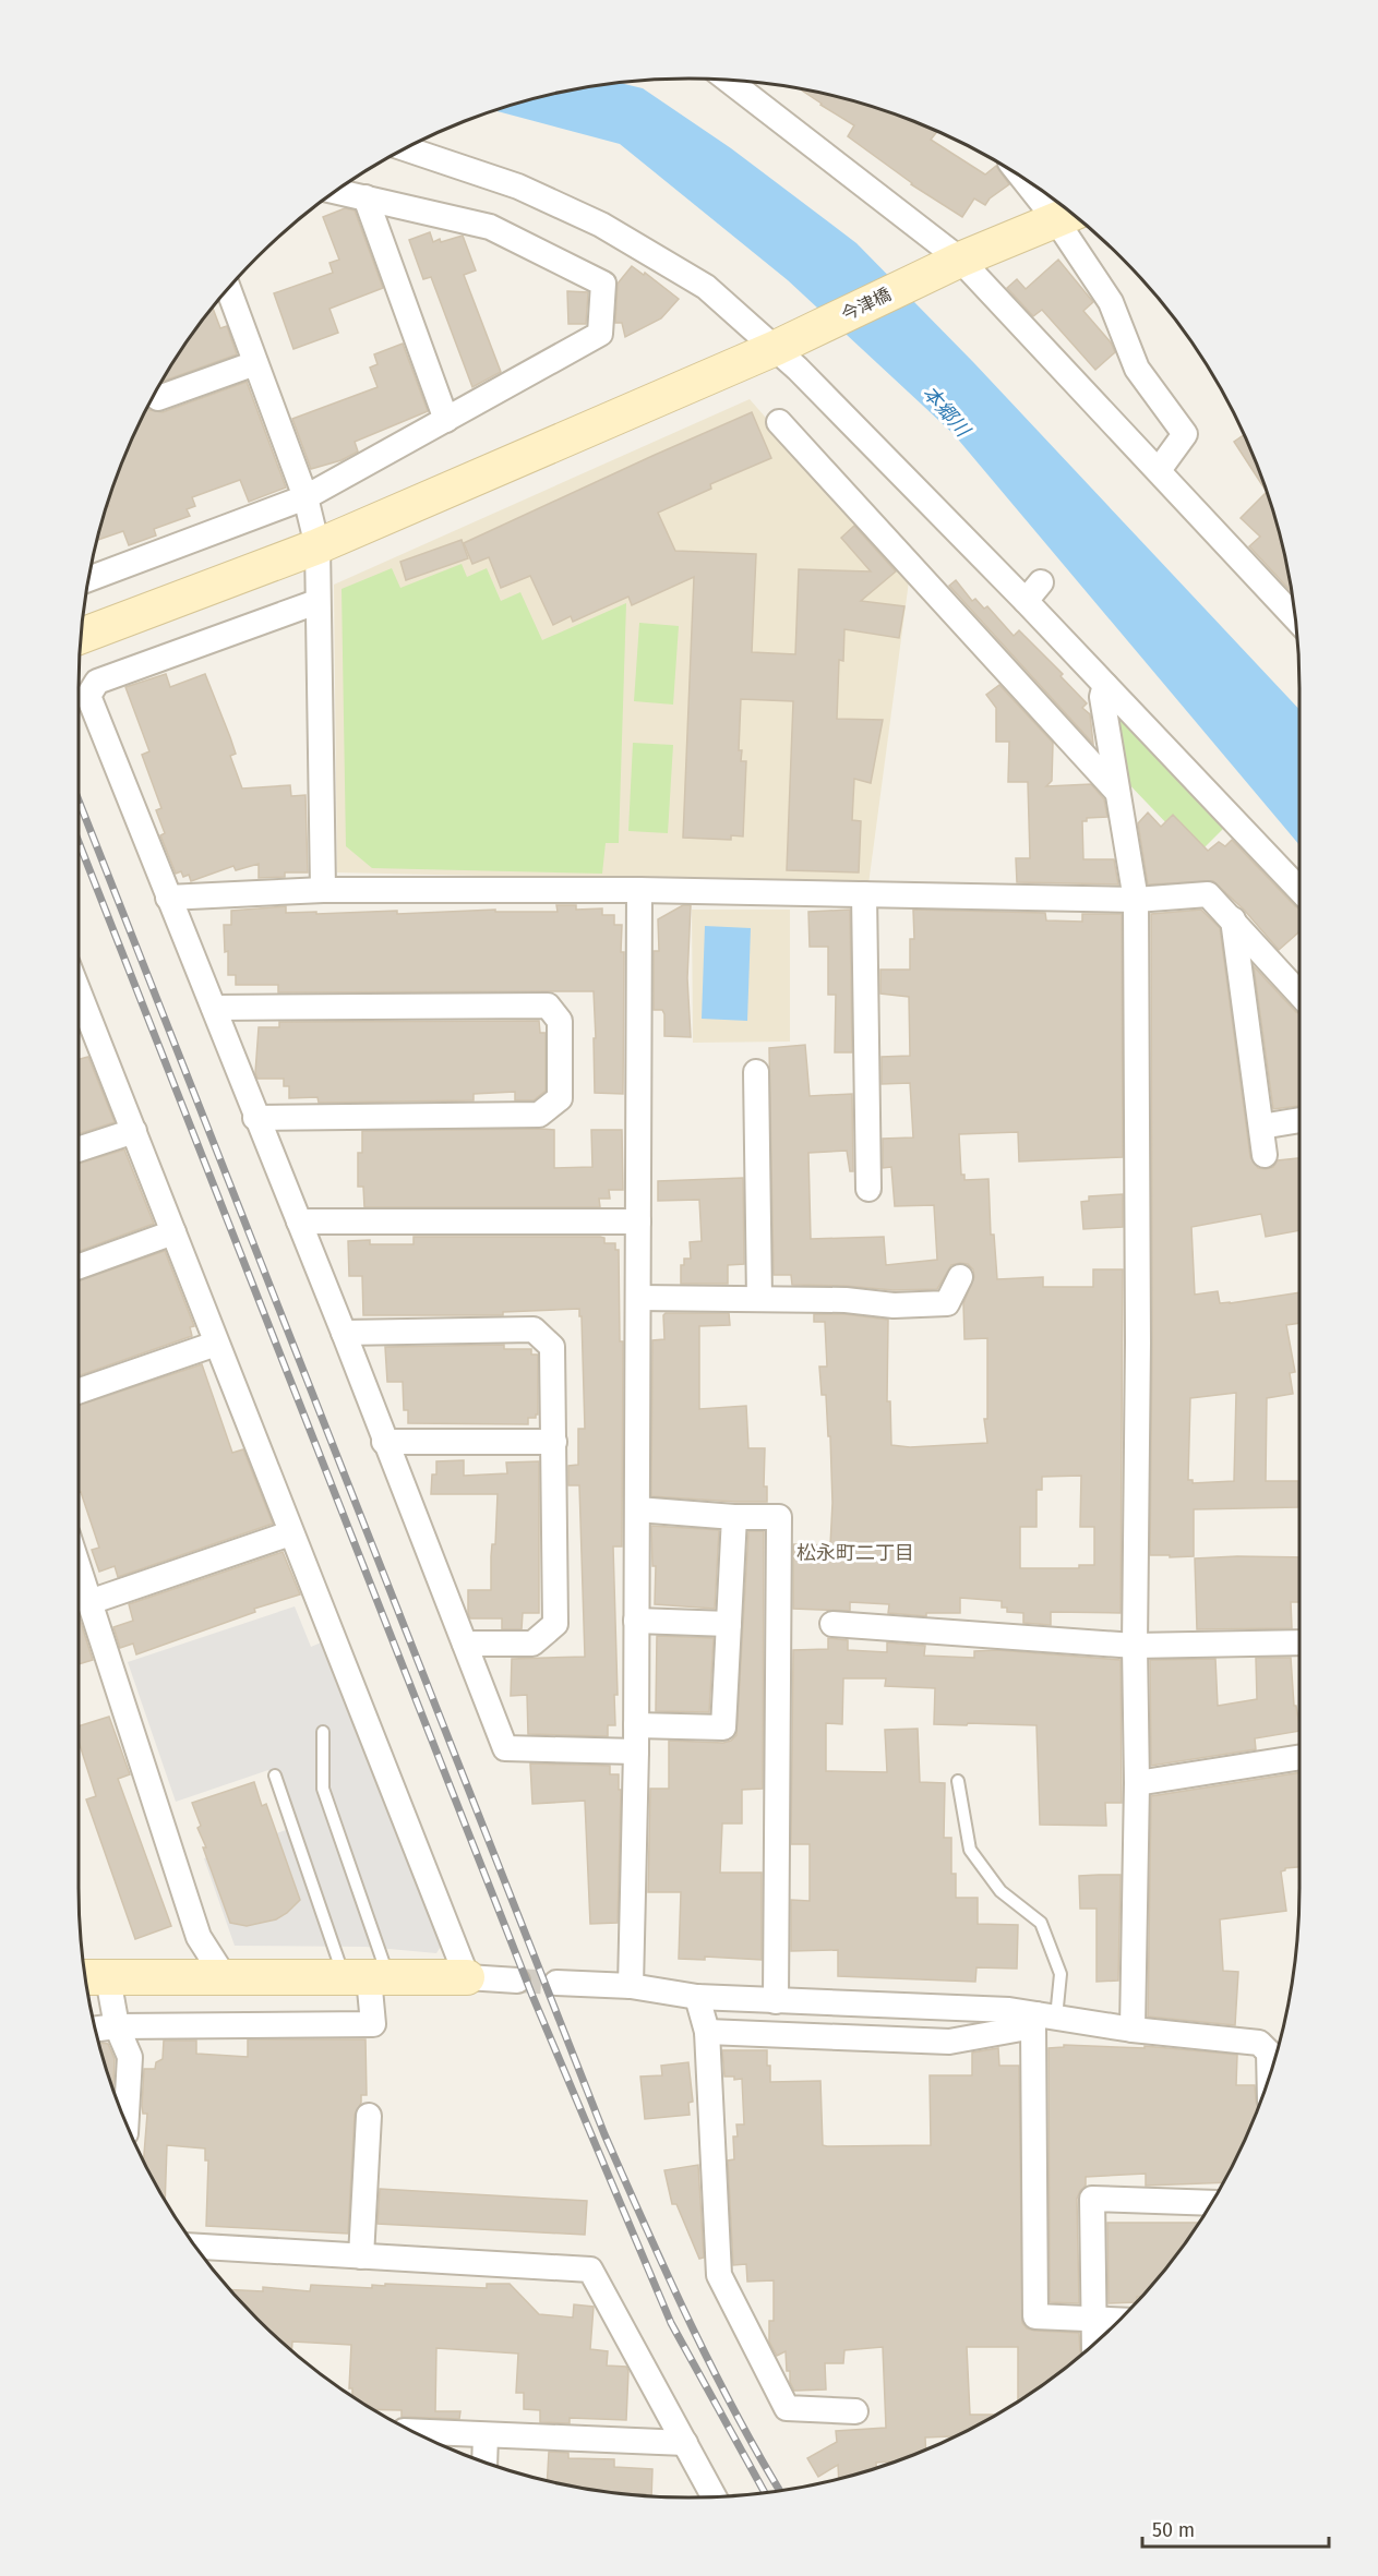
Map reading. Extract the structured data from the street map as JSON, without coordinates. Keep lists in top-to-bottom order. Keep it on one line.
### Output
{"streets":{"street":["今津橋"]},"districts":["松永町二丁目"],"water":["本郷川"],"scale_bar":"50 m"}
